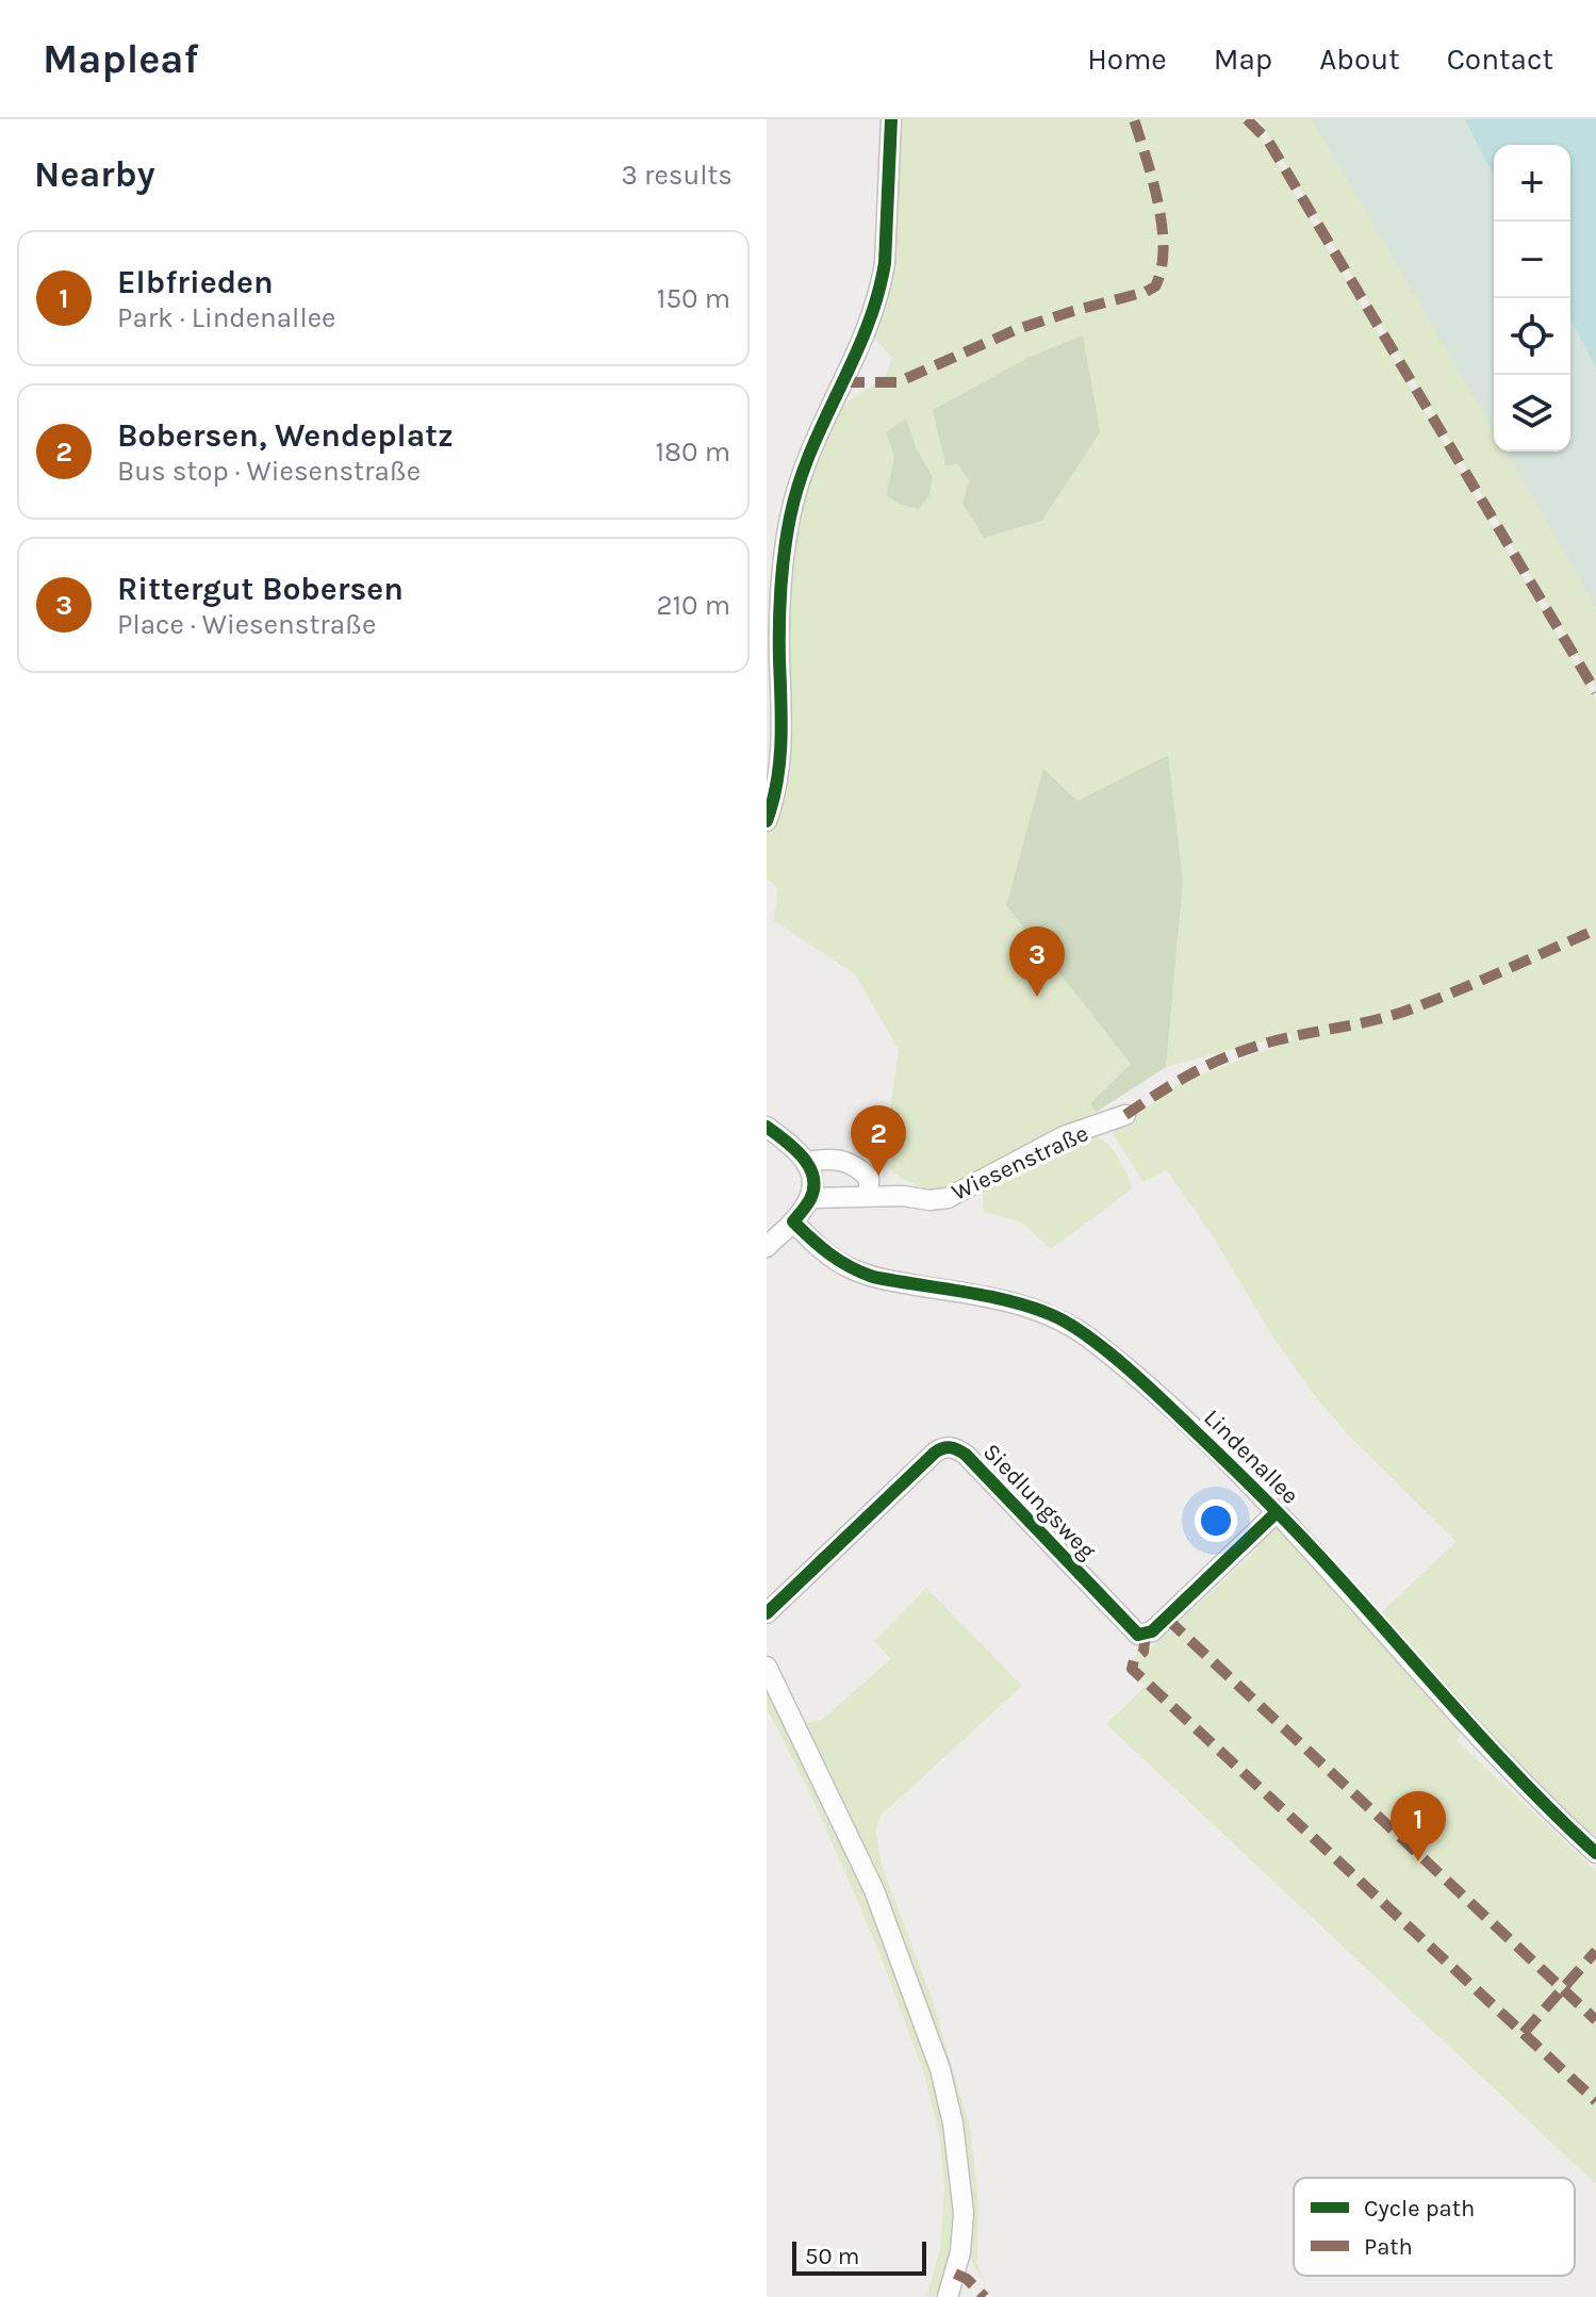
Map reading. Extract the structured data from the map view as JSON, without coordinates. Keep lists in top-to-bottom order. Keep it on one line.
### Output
{"streets":{"street":["Wiesenstraße","Lindenallee","Siedlungsweg"]},"crossings":[["Lindenallee","Siedlungsweg"]],"legend":["Cycle path","Path"],"scale_bar":"50 m","page":{"header":"Mapleaf","nav":["Home","Map","About","Contact"],"heading":["Nearby","3 results"],"map_buttons":["+","−"],"list":[{"mark":"1","name":"Elbfrieden","note":"Park · Lindenallee","value":"150 m"},{"mark":"2","name":"Bobersen, Wendeplatz","note":"Bus stop · Wiesenstraße","value":"180 m"},{"mark":"3","name":"Rittergut Bobersen","note":"Place · Wiesenstraße","value":"210 m"}],"pins":["3","2","1"],"scale":"50 m"}}
